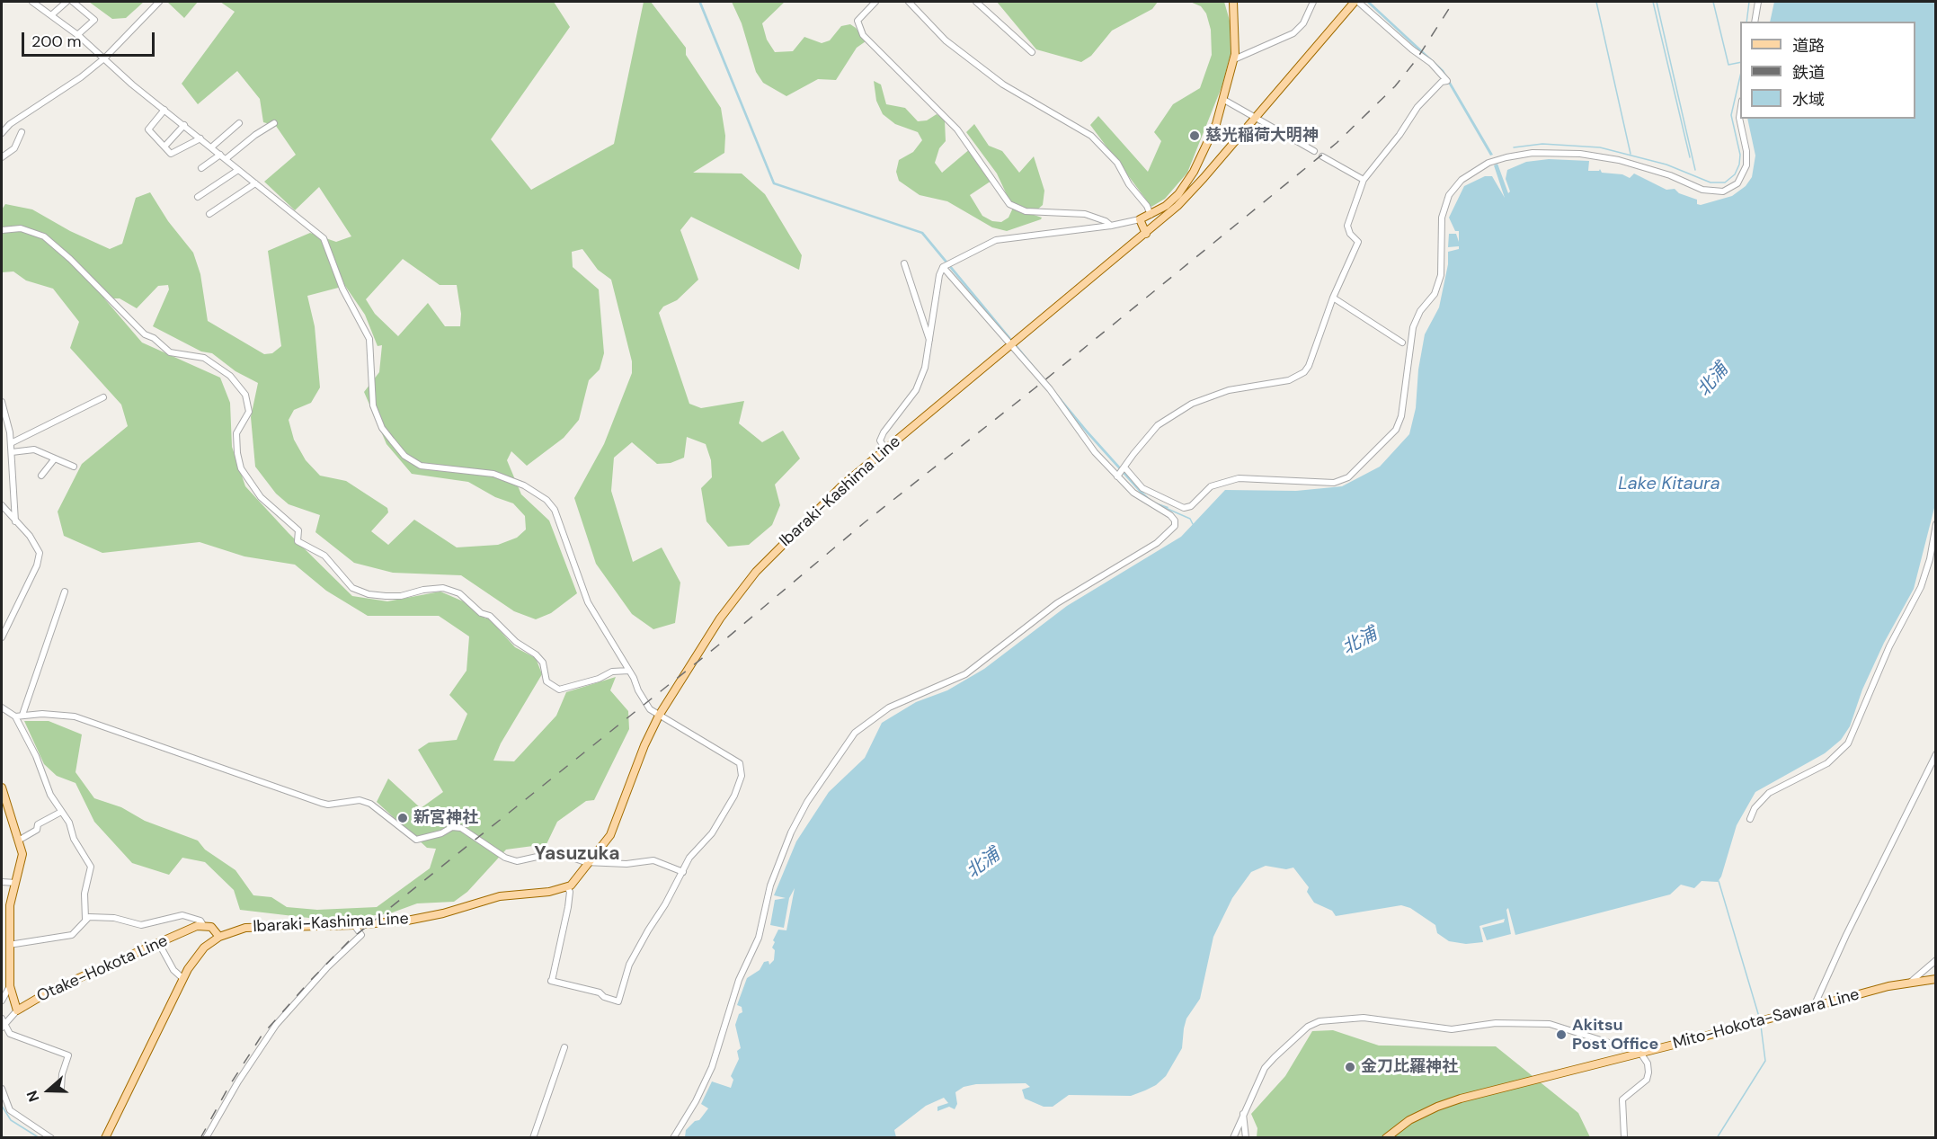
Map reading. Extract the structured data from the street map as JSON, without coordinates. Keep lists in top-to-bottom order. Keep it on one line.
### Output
{"streets":{"main road":["Ibaraki-Kashima Line","Otake-Hokota Line","Mito-Hokota-Sawara Line"]},"districts":["Yasuzuka"],"water":["北浦","Lake Kitaura"],"places":["慈光稲荷大明神","新宮神社","Akitsu Post Office","金刀比羅神社"],"legend":["道路","鉄道","水域"],"scale_bar":"200 m","north":"left"}
